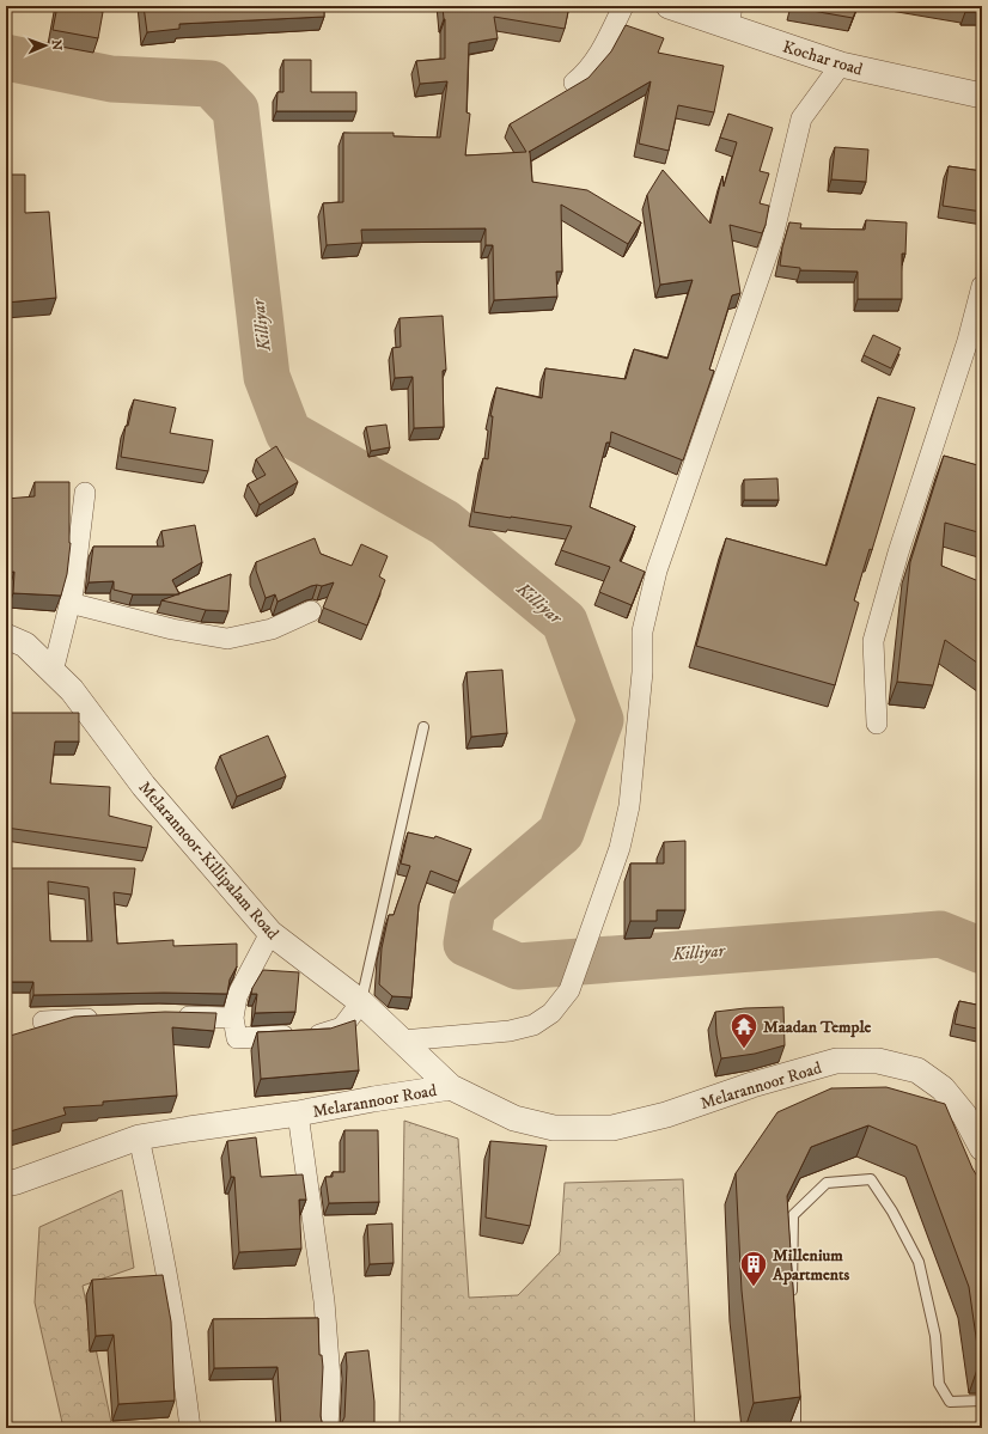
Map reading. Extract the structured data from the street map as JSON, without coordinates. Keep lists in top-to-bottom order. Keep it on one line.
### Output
{"streets":{"street":["Kochar road","Melarannoor-Killipalam Road","Melarannoor Road"]},"crossings":[["Melarannoor-Killipalam Road","Melarannoor Road"]],"water":["Killiyar"],"places":{"temple":["Maadan Temple"],"building":["Millenium Apartments"]},"north":"right"}
